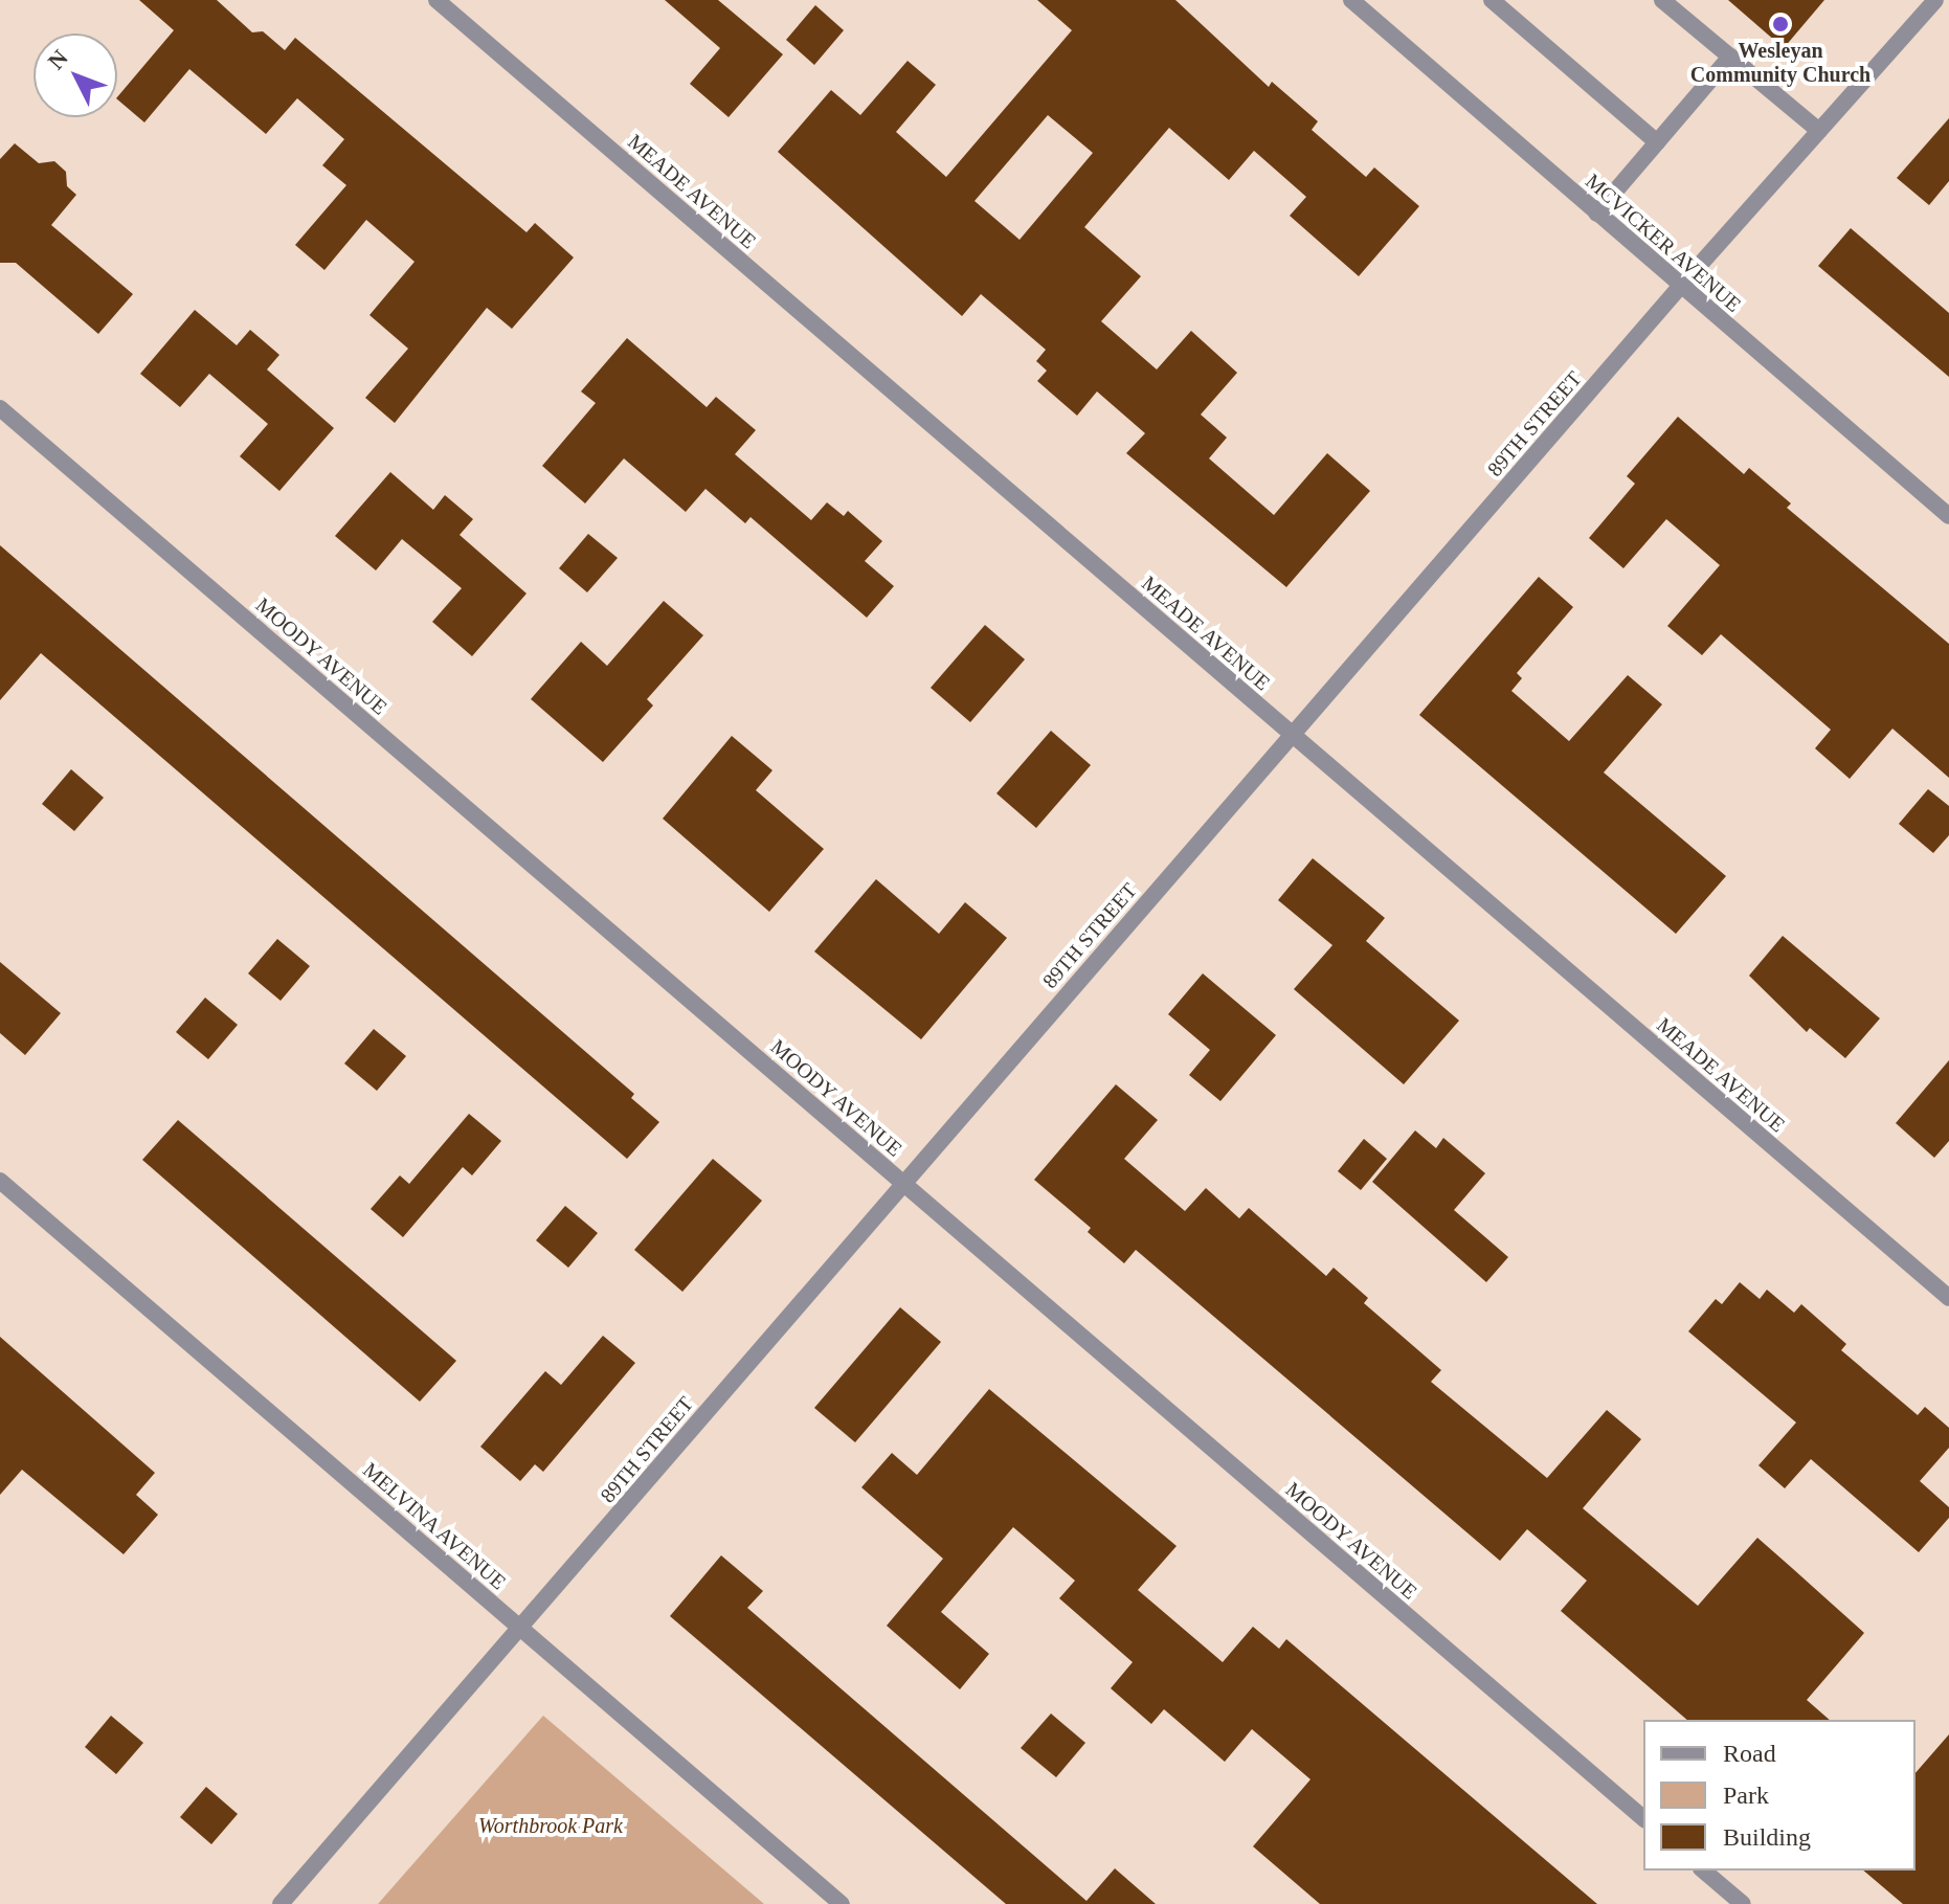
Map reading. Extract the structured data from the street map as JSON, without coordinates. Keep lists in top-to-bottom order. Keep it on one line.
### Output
{"streets":{"street":["MEADE AVENUE","MCVICKER AVENUE","89TH STREET","MOODY AVENUE","MELVINA AVENUE"]},"crossings":[["MEADE AVENUE","89TH STREET"],["MCVICKER AVENUE","89TH STREET"],["89TH STREET","MOODY AVENUE"],["89TH STREET","MELVINA AVENUE"]],"parks":["Worthbrook Park"],"places":["Wesleyan Community Church"],"legend":["Road","Park","Building"],"north":"top left"}
